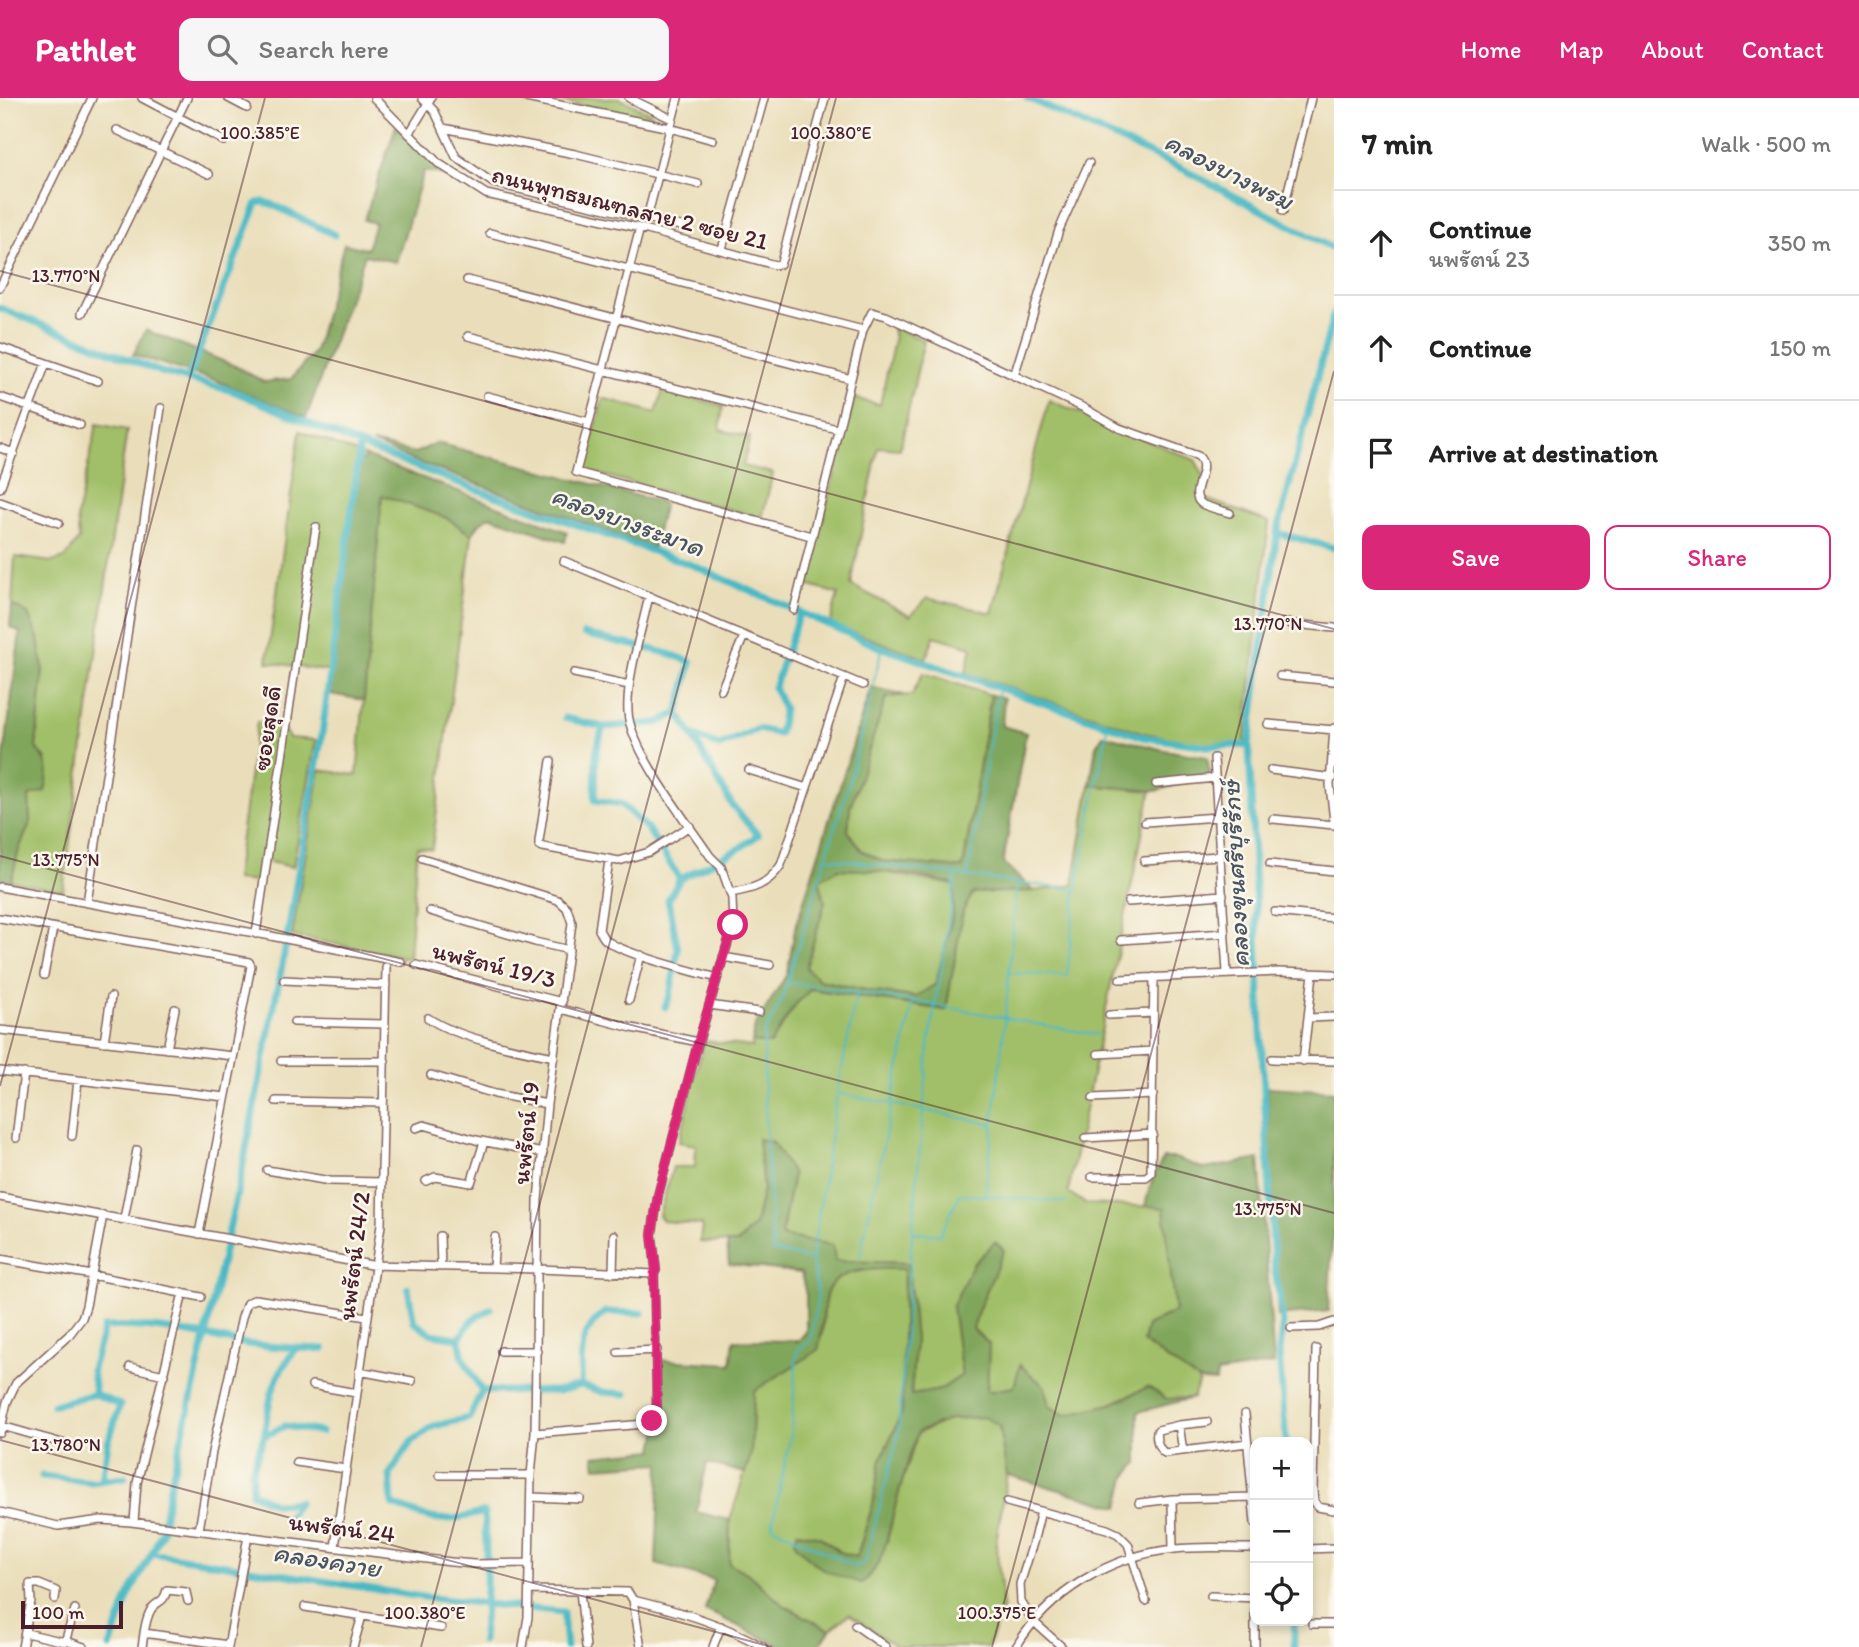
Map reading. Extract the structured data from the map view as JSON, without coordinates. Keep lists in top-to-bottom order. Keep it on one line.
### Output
{"streets":{"street":["ถนนพุทธมณฑลสาย 2 ซอย 21","ซอยสุดดี","นพรัตน์ 19/3","นพรัตน์ 19","นพรัตน์ 24/2","นพรัตน์ 24"]},"crossings":[["นพรัตน์ 19/3","นพรัตน์ 19"],["นพรัตน์ 19","นพรัตน์ 24"],["นพรัตน์ 24/2","นพรัตน์ 24"]],"water":["คลองบางพรม","คลองบางระมาด","คลองขุนศรีบุรีรักษ์","คลองควาย"],"scale_bar":"100 m","page":{"header":"Pathlet","search":"Search here","nav":["Home","Map","About","Contact"],"heading":["7 min","Walk · 500 m"],"list":[["Continue","นพรัตน์ 23","350 m"],["Continue","150 m"],"Arrive at destination"],"buttons":["Save","Share"],"map_buttons":["+","−"],"scale":"100 m"},"coordinates":["100.385°E","100.380°E","13.770°N","13.775°N","13.780°N","100.375°E"]}
